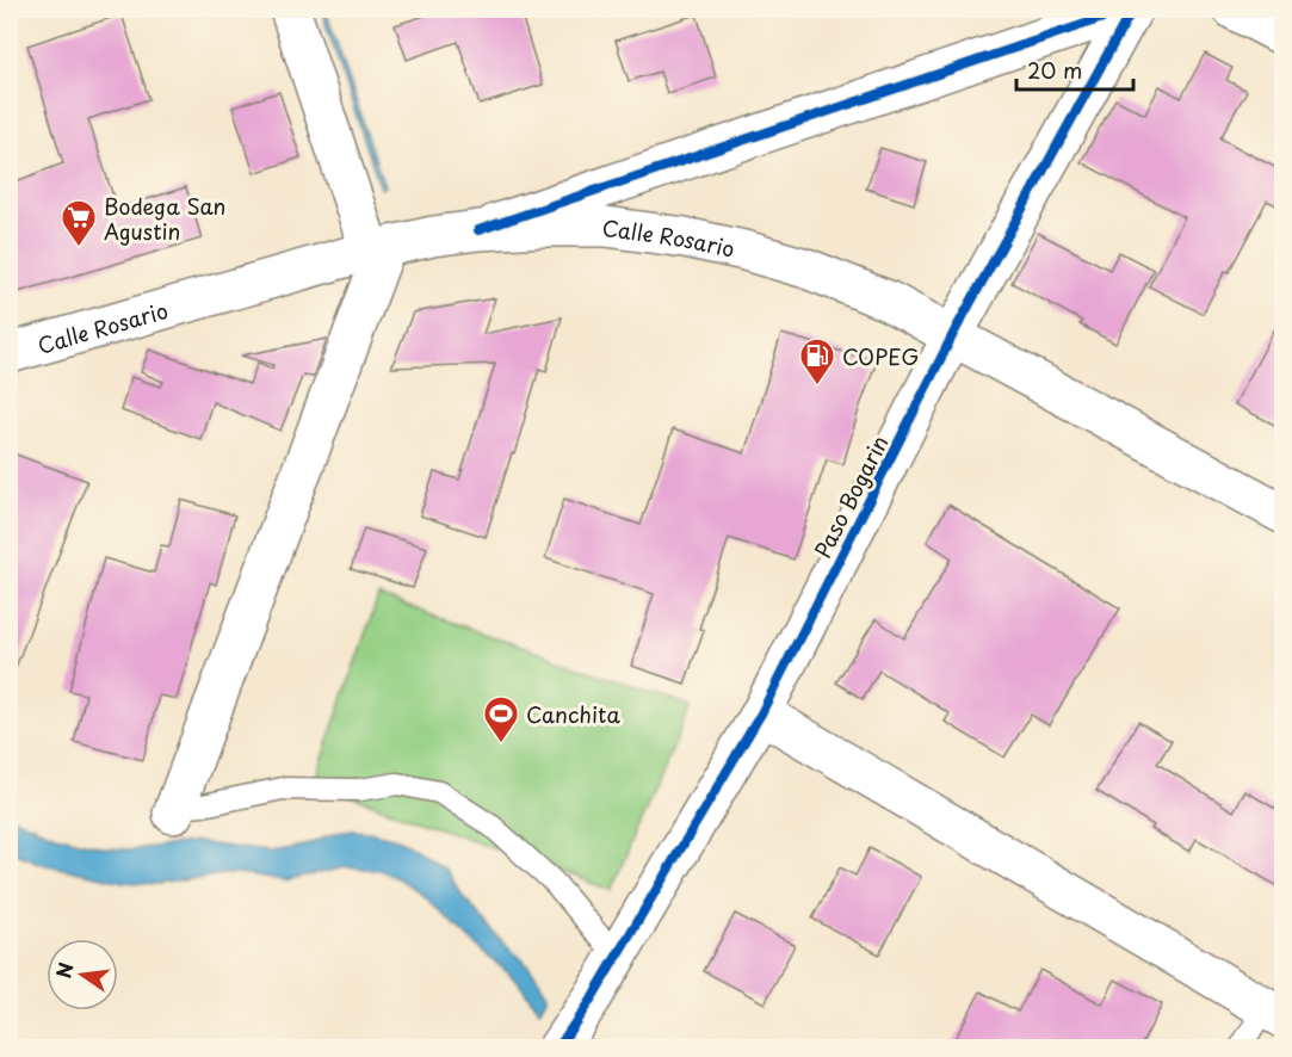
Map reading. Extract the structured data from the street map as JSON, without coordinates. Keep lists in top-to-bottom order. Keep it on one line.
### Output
{"streets":{"street":["Calle Rosario","Paso Bogarin"]},"crossings":[["Calle Rosario","Paso Bogarin"]],"places":{"supermarket":["Bodega San Agustin"],"fuel station":["COPEG"],"sports":["Canchita"]},"scale_bar":"20 m","north":"left"}
